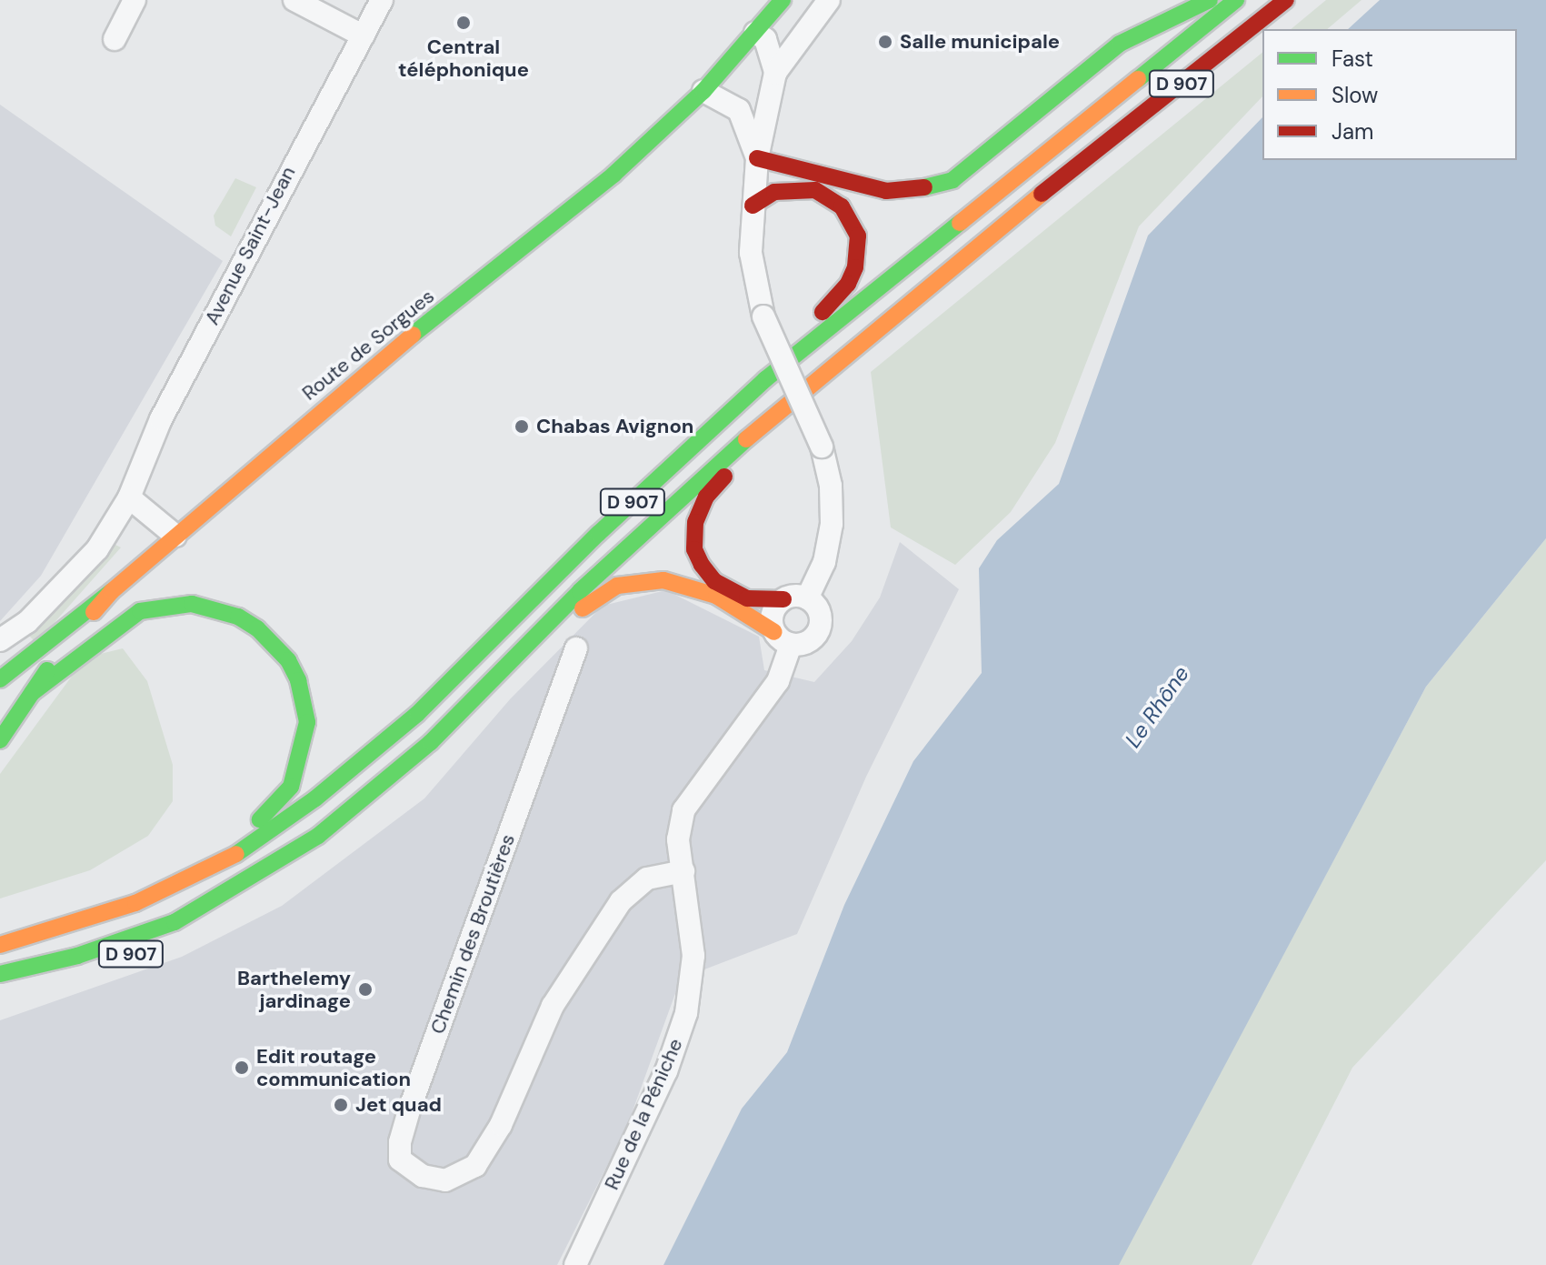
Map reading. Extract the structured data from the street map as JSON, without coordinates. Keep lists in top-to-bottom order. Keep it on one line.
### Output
{"streets":{"main road":["D 907","Route de Sorgues"],"street":["Avenue Saint-Jean","Chemin des Broutières","Rue de la Péniche"]},"crossings":[["Chemin des Broutières","Rue de la Péniche"]],"water":["Le Rhône"],"places":["Central téléphonique","Salle municipale","Chabas Avignon","Barthelemy jardinage","Edit routage communication","Jet quad"],"legend":["Fast","Slow","Jam"]}
